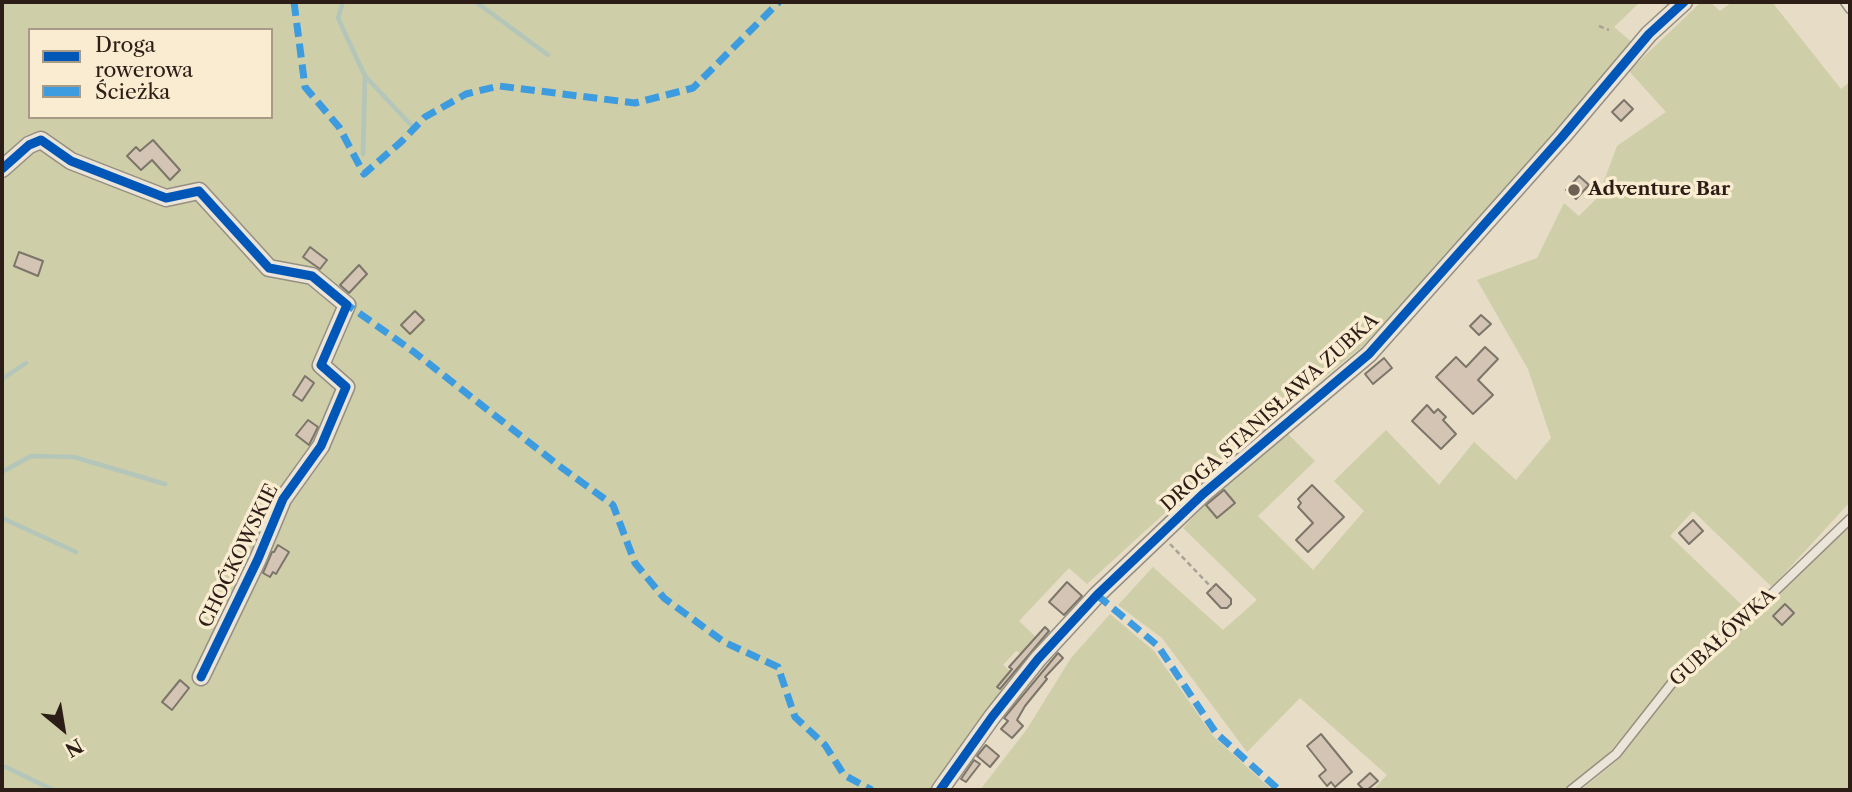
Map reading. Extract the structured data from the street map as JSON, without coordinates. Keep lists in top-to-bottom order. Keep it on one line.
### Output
{"streets":{"street":["DROGA STANISŁAWA ZUBKA","CHOĆKOWSKIE"],"lane":["GUBAŁÓWKA"]},"places":["Adventure Bar"],"legend":["Droga rowerowa","Ścieżka"],"north":"bottom right"}
